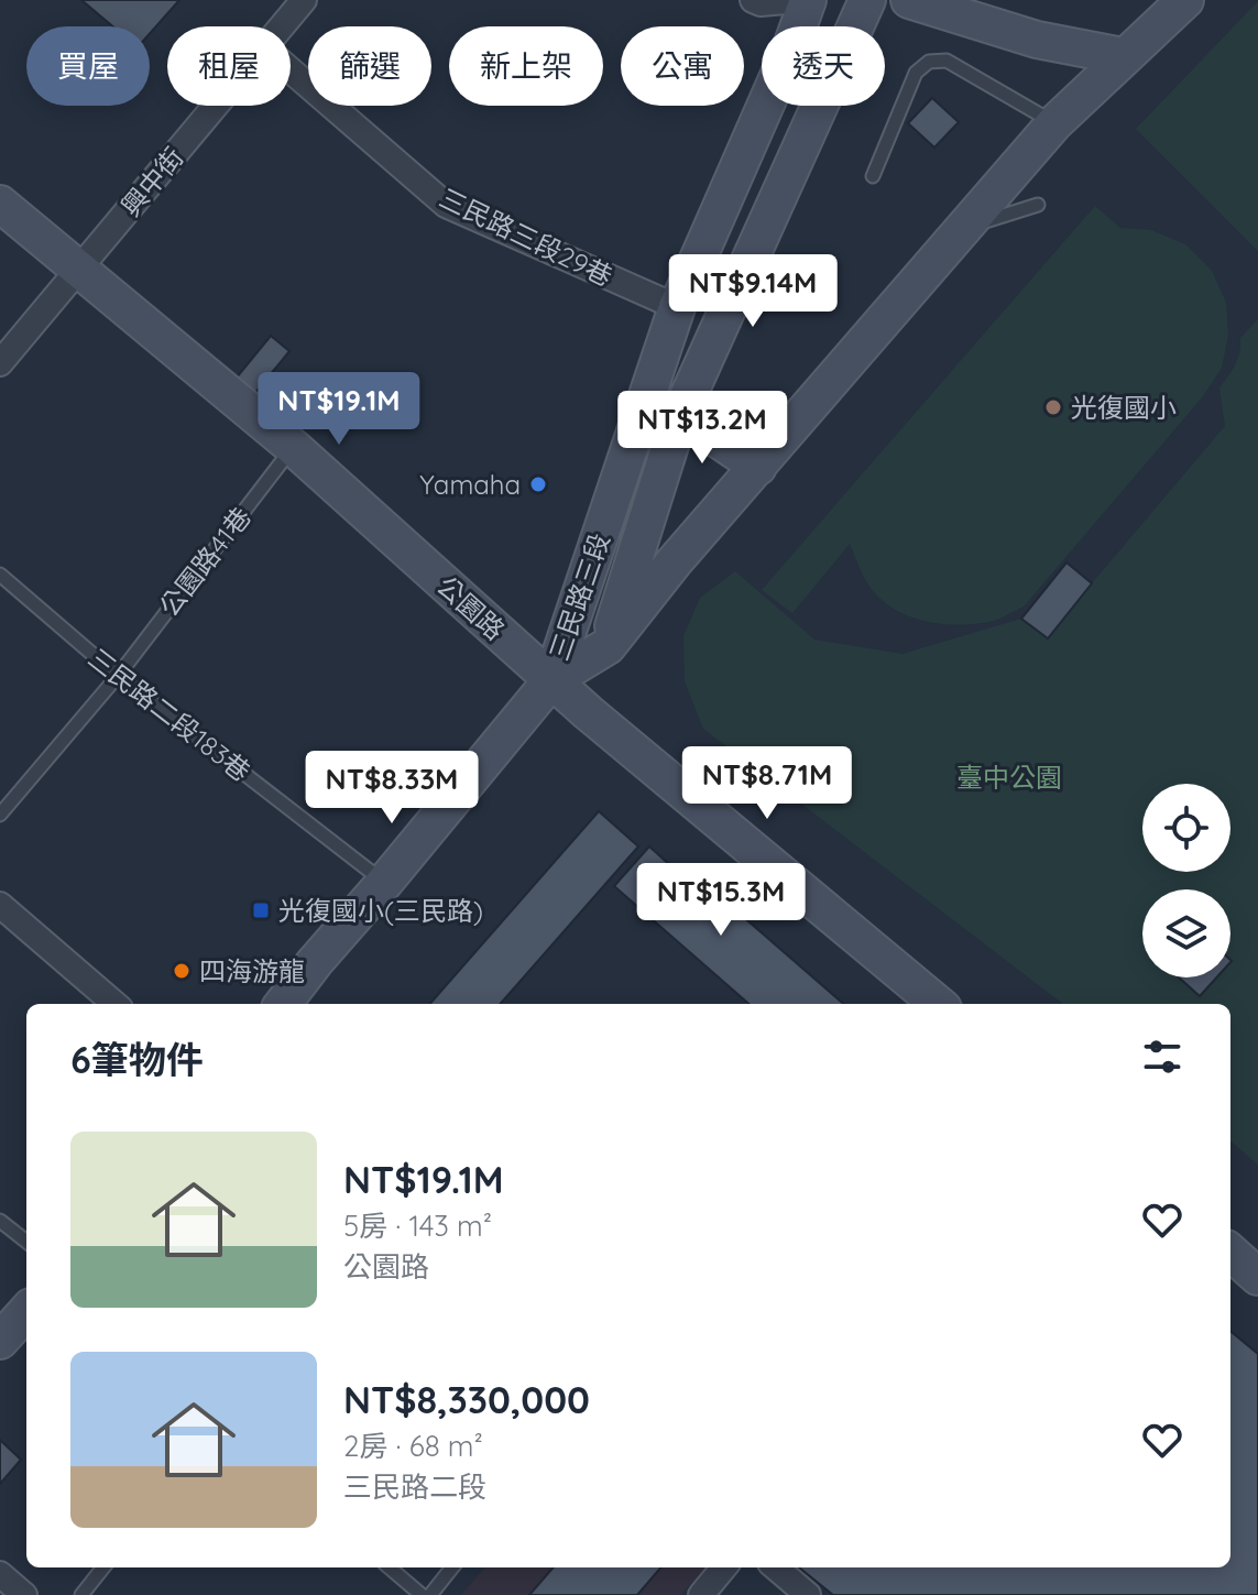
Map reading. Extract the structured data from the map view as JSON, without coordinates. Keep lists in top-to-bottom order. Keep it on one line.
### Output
{"streets":{"main road":["三民路三段","公園路"],"street":["興中街","三民路三段29巷"],"lane":["公園路41巷","三民路二段183巷"]},"crossings":[["興中街","公園路"],["三民路三段29巷","三民路三段"],["公園路41巷","公園路"],["公園路41巷","三民路二段183巷"],["三民路三段","公園路"]],"parks":["臺中公園"],"places":{"other":["光復國小","Yamaha","四海游龍"],"transit":["光復國小(三民路)"]},"page":{"chip":["買屋","租屋","篩選","新上架","公寓","透天"],"price":["NT$9.14M","NT$19.1M","NT$13.2M","NT$8.71M","NT$8.33M","NT$15.3M"],"heading":"6筆物件","list":[{"name":"NT$19.1M","note":"5房 · 143 m² · 公園路"},{"name":"NT$8,330,000","note":"2房 · 68 m² · 三民路二段"}]}}
